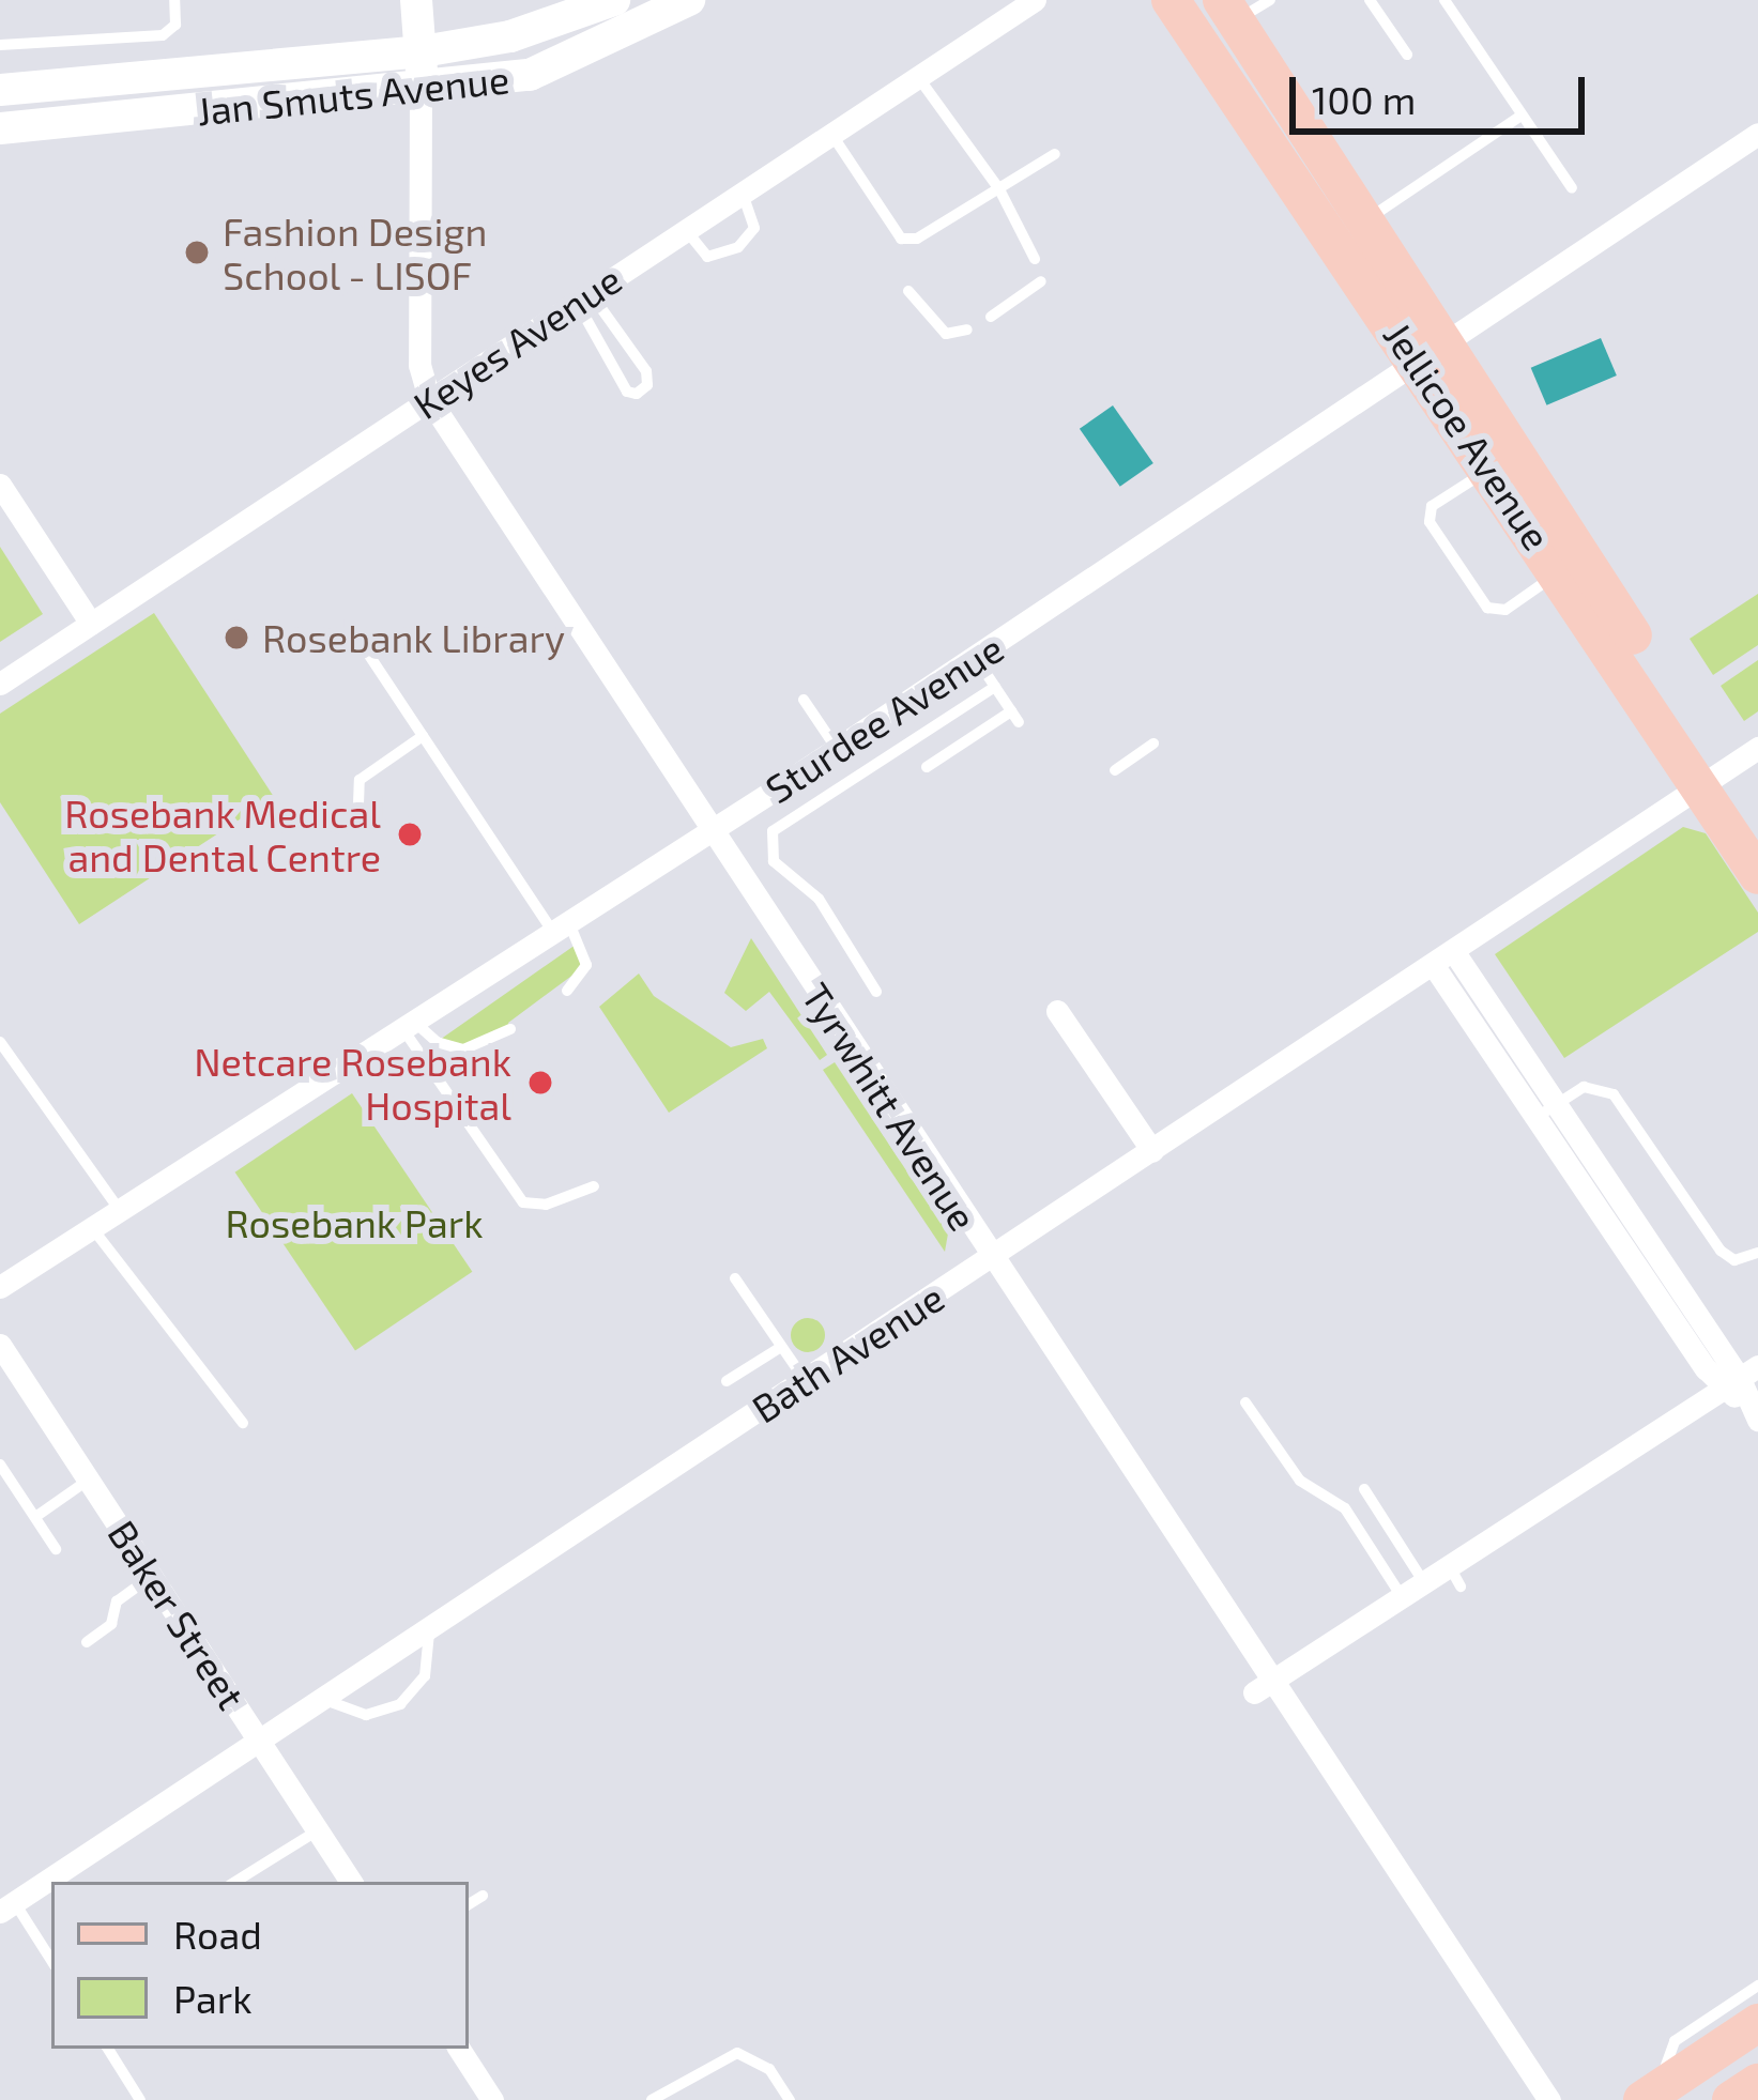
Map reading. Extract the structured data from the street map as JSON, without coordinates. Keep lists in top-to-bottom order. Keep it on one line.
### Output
{"streets":{"main road":["Jan Smuts Avenue","Jellicoe Avenue","Tyrwhitt Avenue"],"street":["Keyes Avenue","Sturdee Avenue","Bath Avenue","Baker Street"]},"crossings":[["Jan Smuts Avenue","Tyrwhitt Avenue"],["Keyes Avenue","Tyrwhitt Avenue"],["Jellicoe Avenue","Sturdee Avenue"],["Jellicoe Avenue","Bath Avenue"],["Sturdee Avenue","Tyrwhitt Avenue"],["Tyrwhitt Avenue","Bath Avenue"],["Bath Avenue","Baker Street"]],"parks":["Rosebank Park"],"places":["Fashion Design School - LISOF","Rosebank Library","Rosebank Medical and Dental Centre","Netcare Rosebank Hospital"],"legend":["Road","Park"],"scale_bar":"100 m"}
